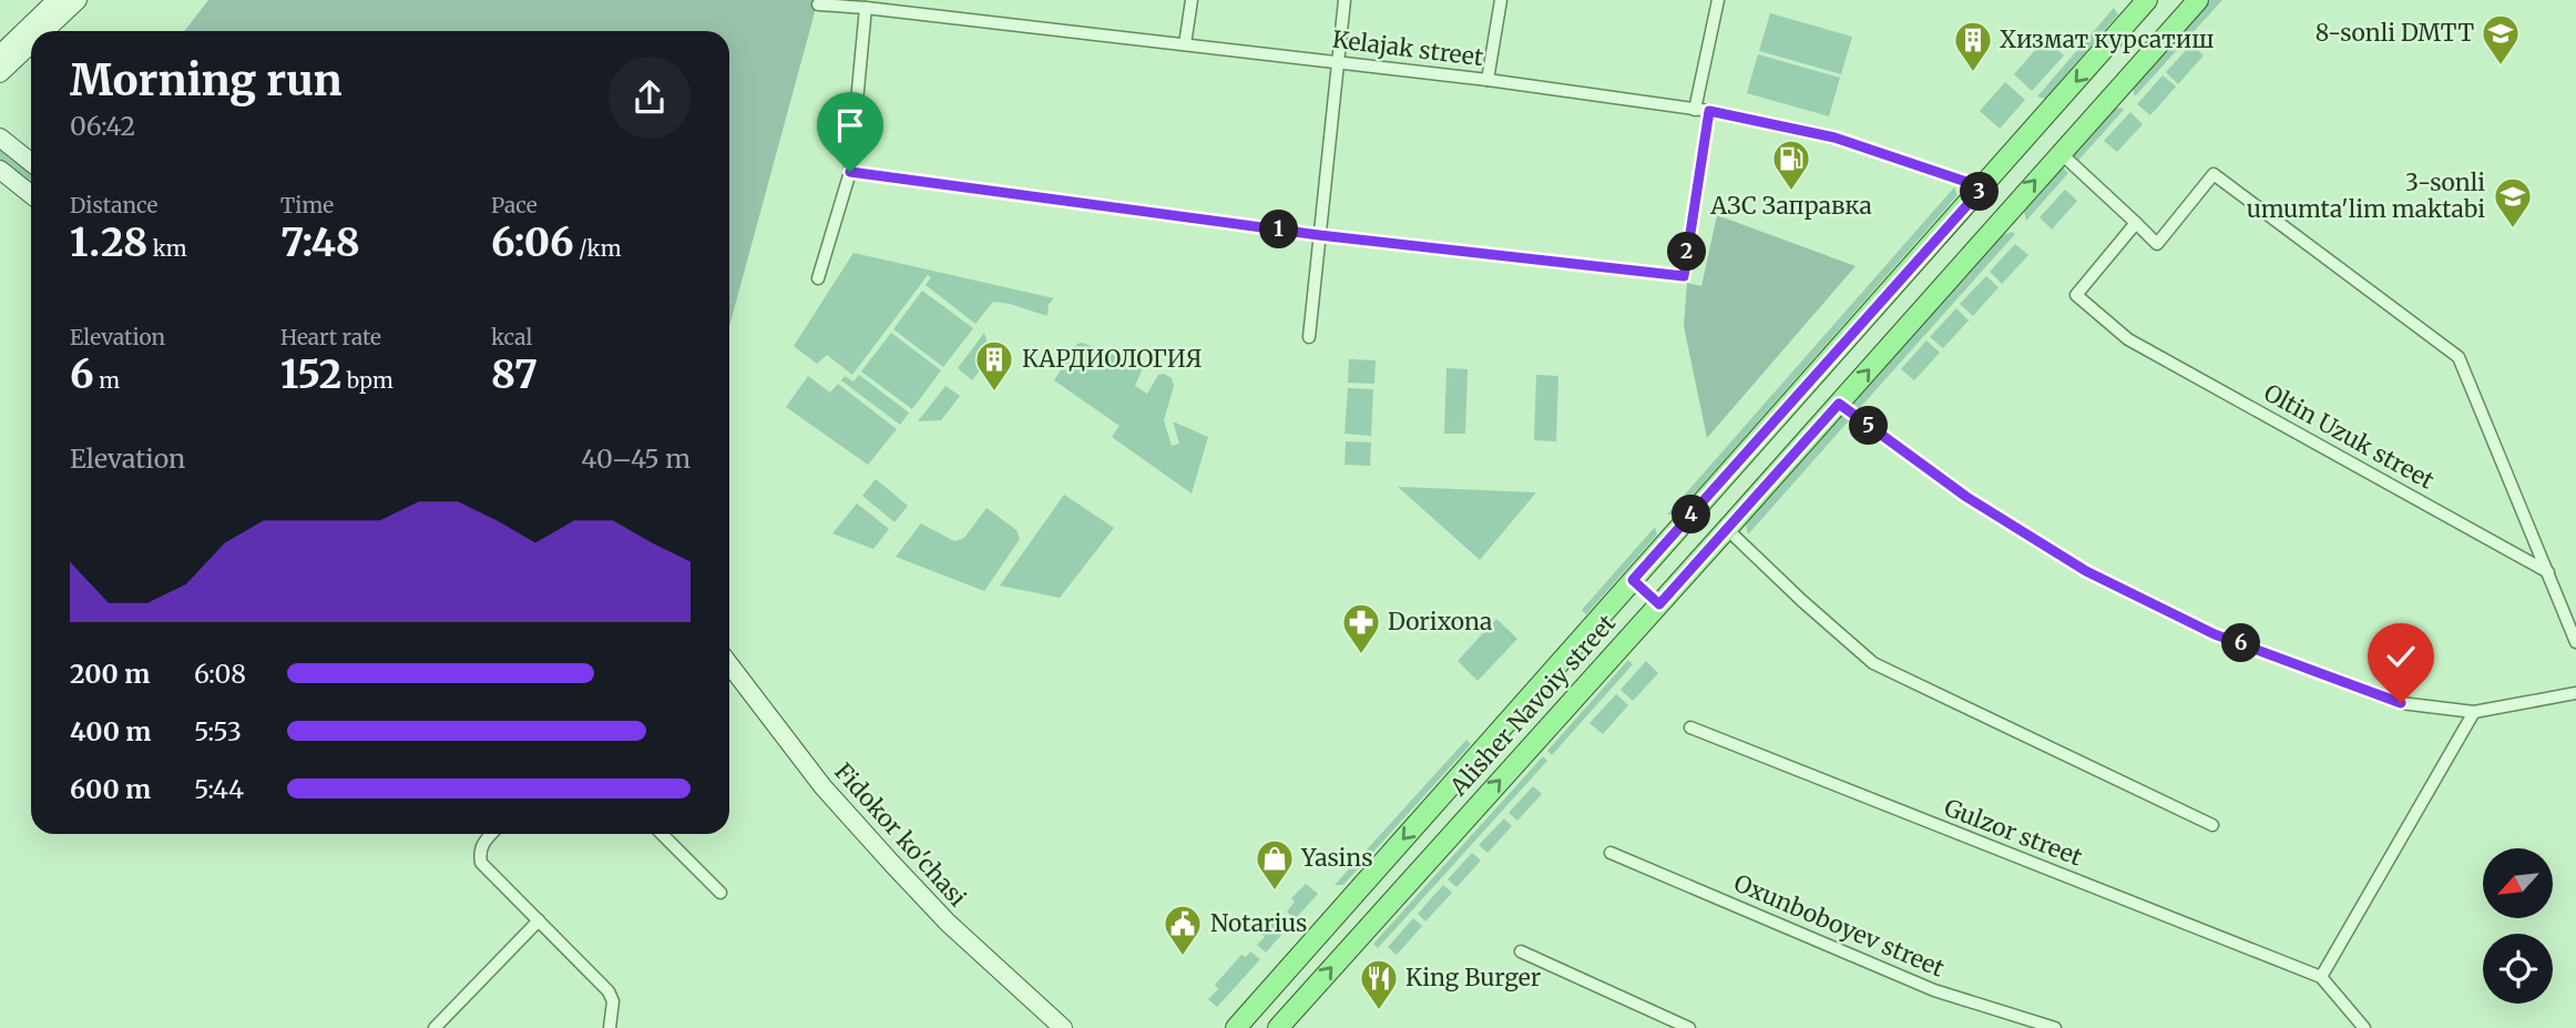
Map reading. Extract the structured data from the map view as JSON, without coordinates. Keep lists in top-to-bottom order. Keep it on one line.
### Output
{"streets":{"main road":["Alisher Navoiy street"],"street":["Kelajak street","Oltin Uzuk street","Gulzor street","Fidokor ko'chasi","Oxunboboyev street"]},"crossings":[["Kelajak street","Alisher Navoiy street"]],"places":{"school or university":["8-sonli DMTT","3-sonli umumta'lim maktabi"],"building":["Хизмат курсатиш","КАРДИОЛОГИЯ"],"fuel station":["АЗС Заправка"],"pharmacy":["Dorixona"],"shop":["Yasins"],"public building":["Notarius"],"restaurant":["King Burger"]},"north":"bottom left","page":{"heading":["Morning run","06:42"],"stats":[["Distance","1.28 km"],["Time","7:48"],["Pace","6:06 /km"],["Elevation","6 m"],["Heart rate","152 bpm"],["kcal","87"]],"pins":["3","1","2","5","4","6"],"chart":["Elevation","40–45 m"],"list":[{"name":"200 m","note":"6:08"},{"name":"400 m","note":"5:53"},{"name":"600 m","note":"5:44"}]}}
